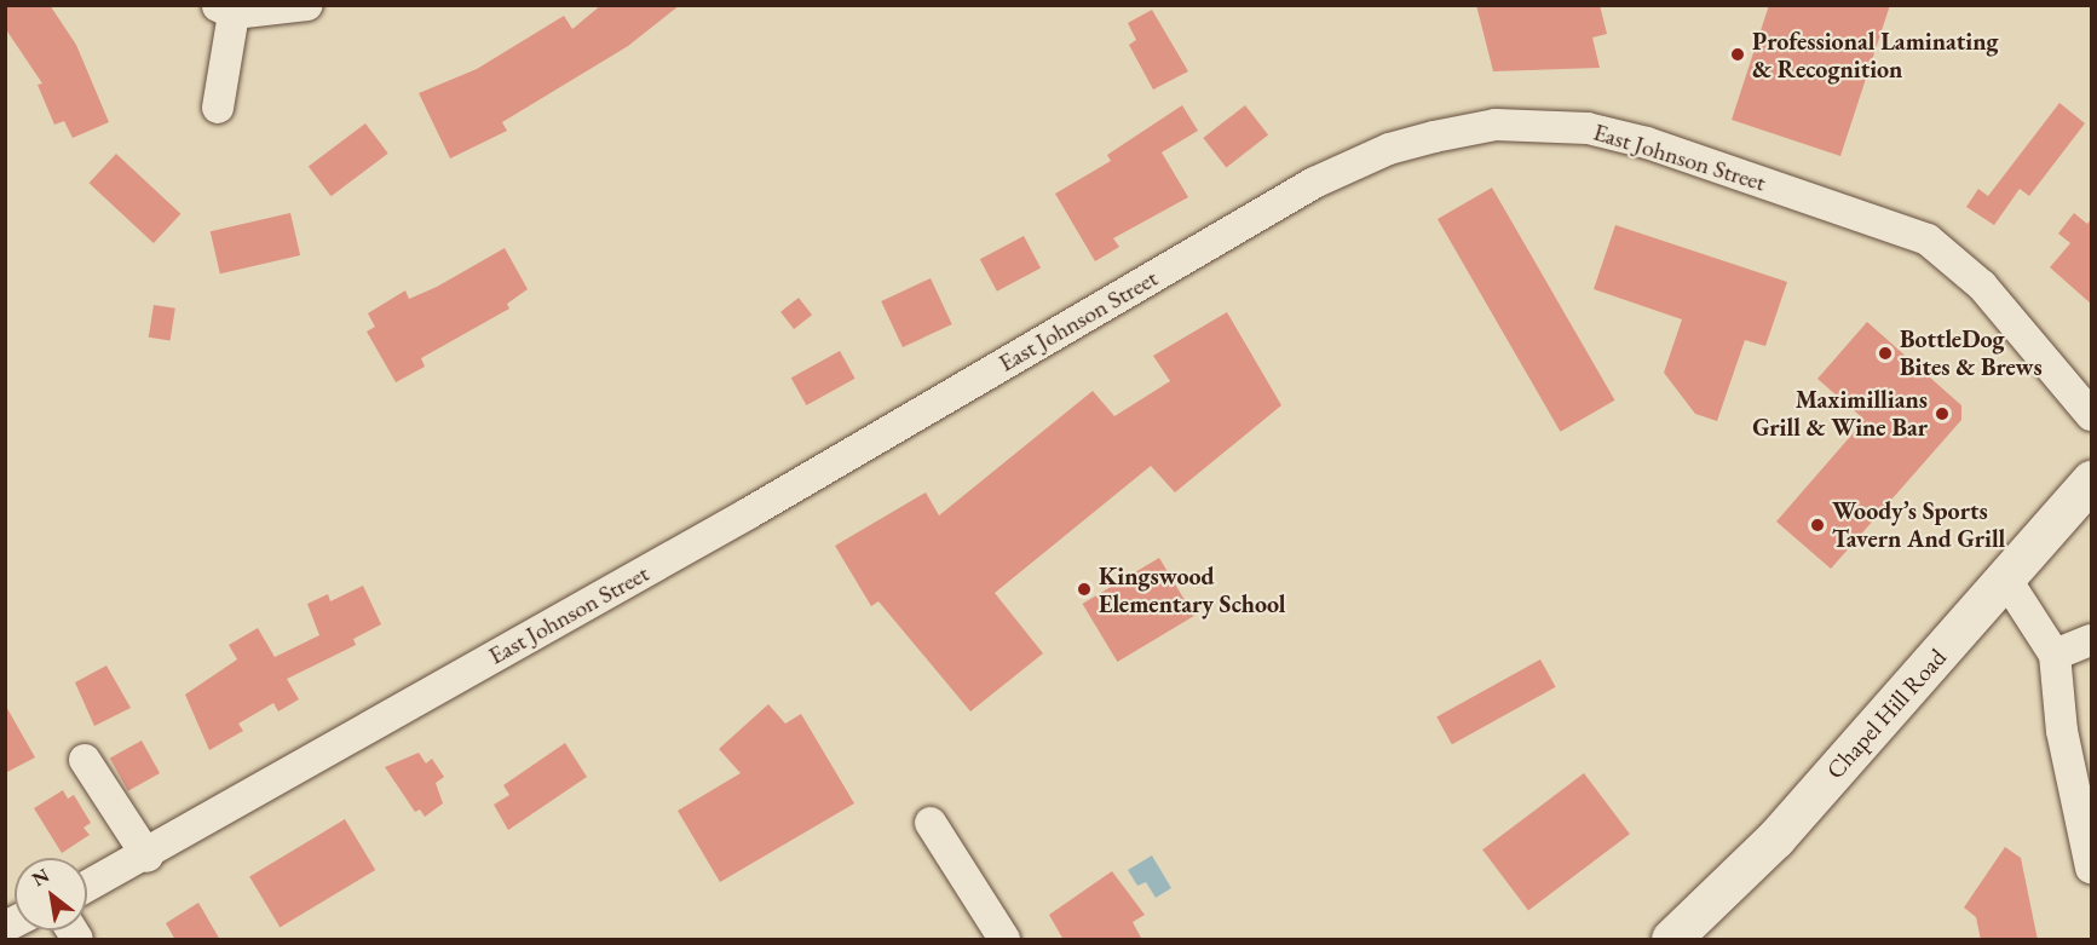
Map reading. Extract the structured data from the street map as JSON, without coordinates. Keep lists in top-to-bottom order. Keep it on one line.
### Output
{"streets":{"main road":["Chapel Hill Road"],"street":["East Johnson Street"]},"places":["Professional Laminating & Recognition","BottleDog Bites & Brews","Maximillians Grill & Wine Bar","Woody’s Sports Tavern And Grill","Kingswood Elementary School"],"north":"top left"}
